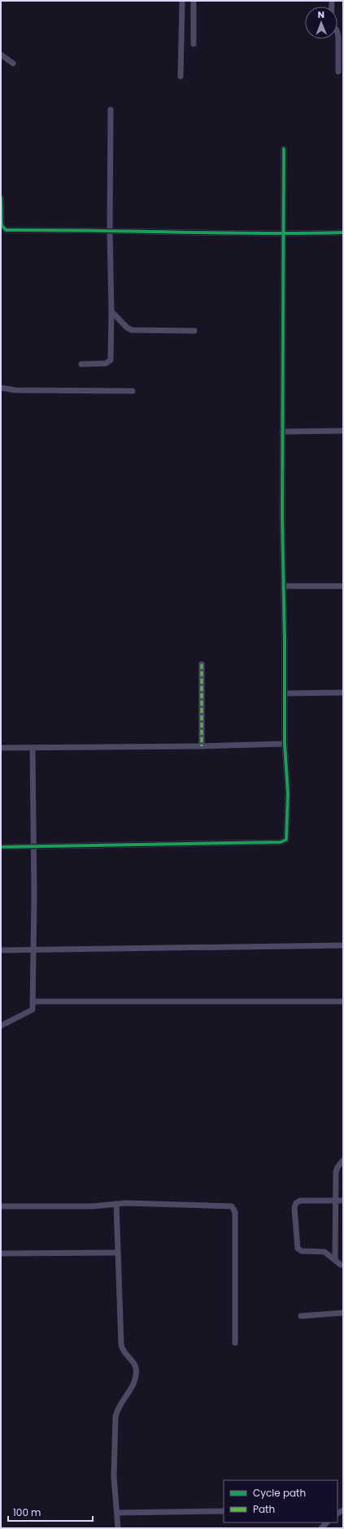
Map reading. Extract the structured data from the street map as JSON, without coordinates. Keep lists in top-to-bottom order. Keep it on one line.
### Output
{"legend":["Cycle path","Path"],"scale_bar":"100 m","north":"top"}
